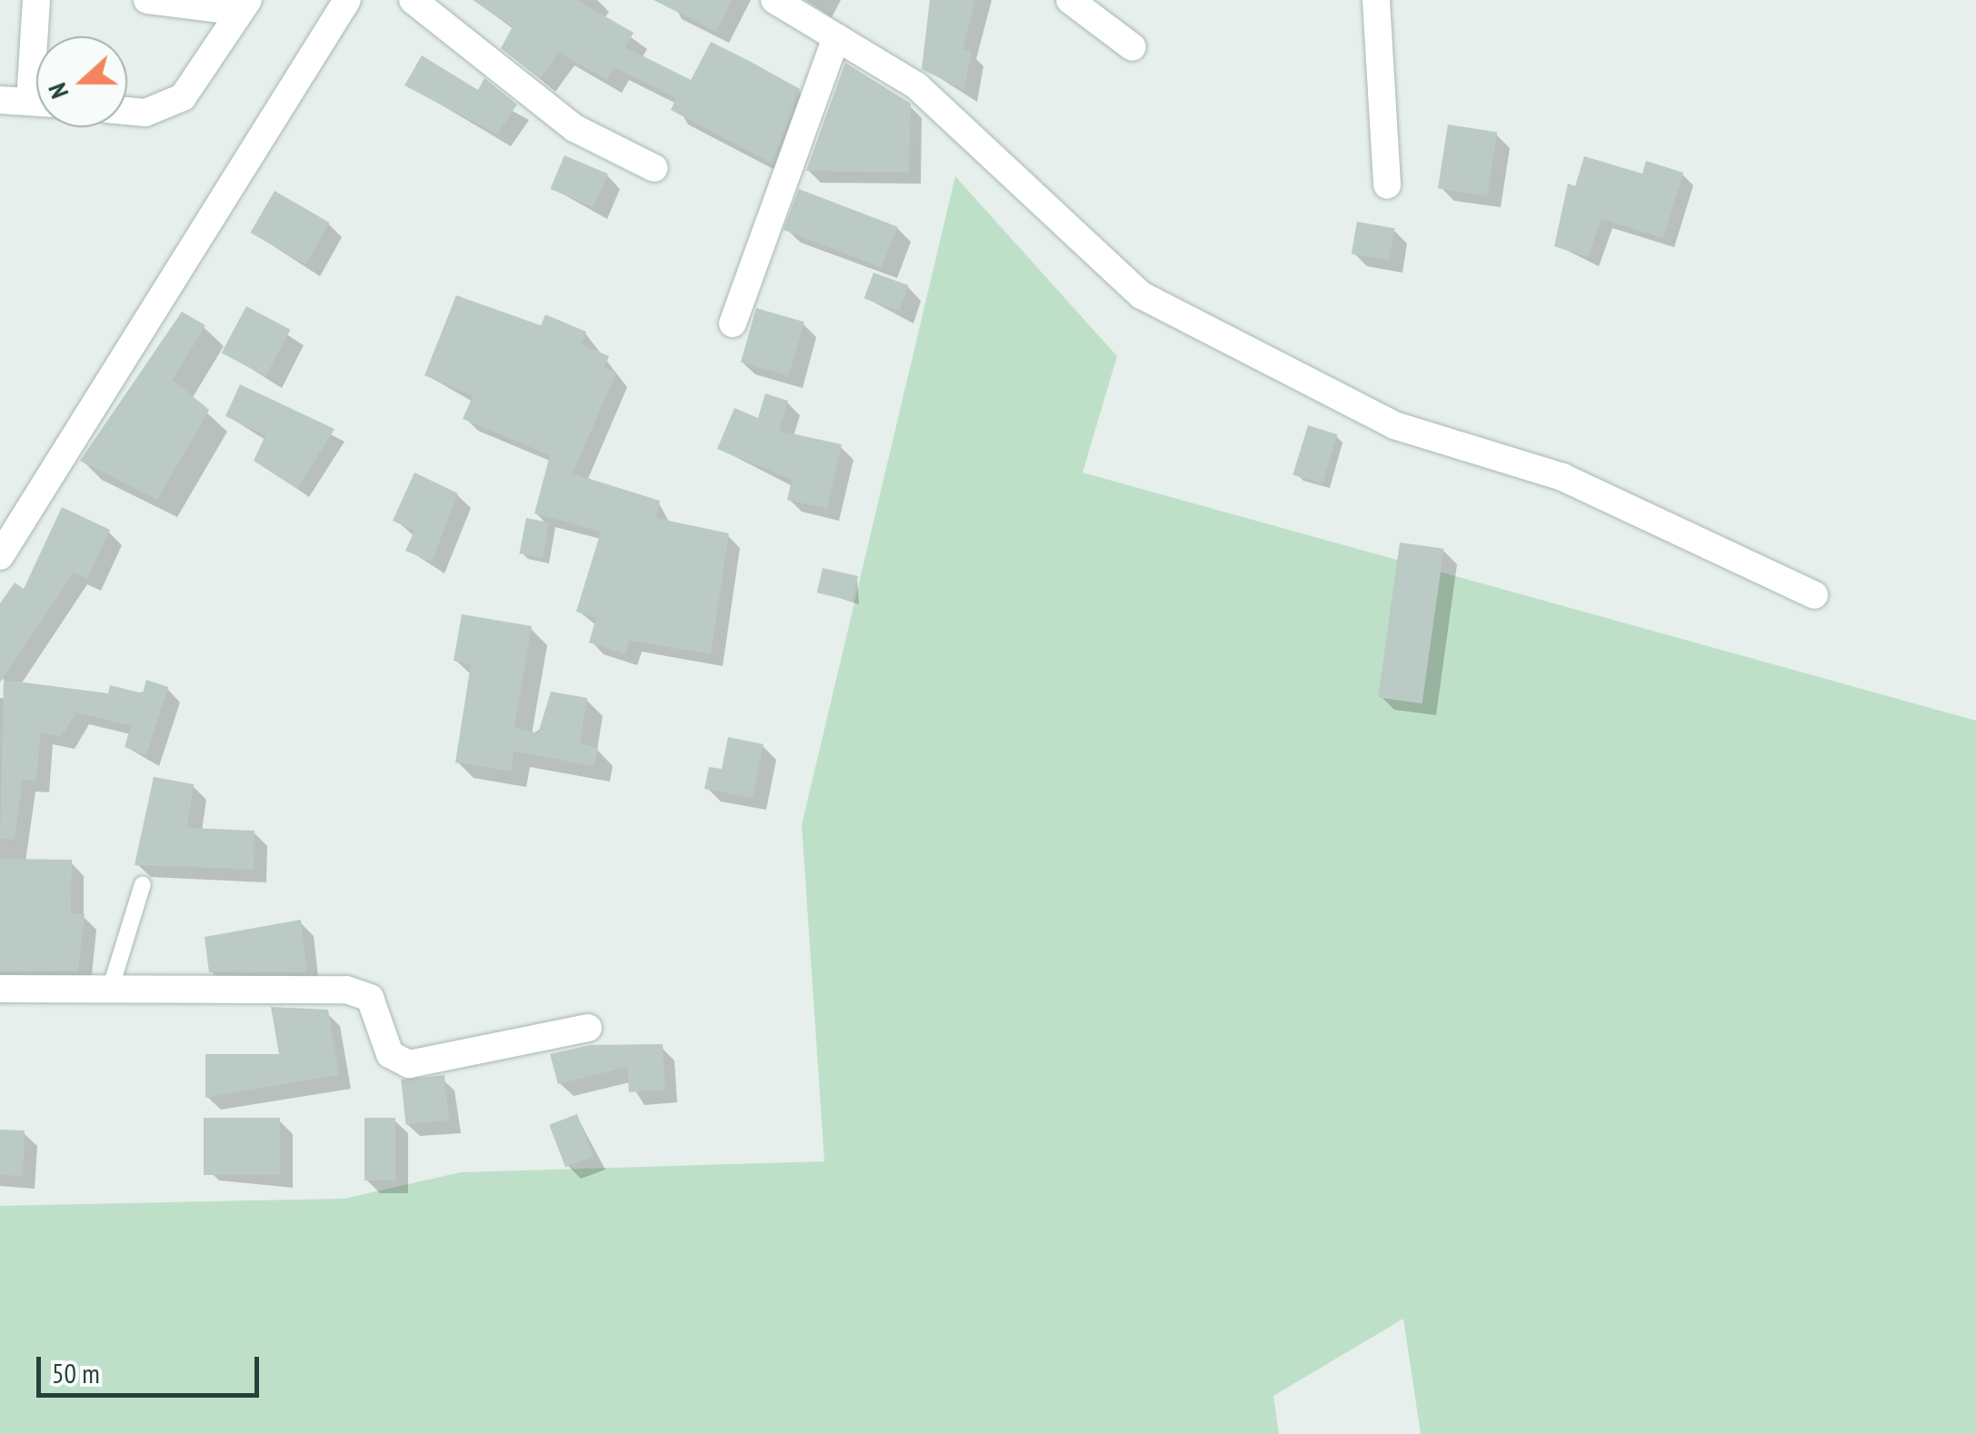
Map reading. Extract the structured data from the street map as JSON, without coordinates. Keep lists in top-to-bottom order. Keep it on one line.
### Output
{"scale_bar":"50 m","north":"left"}
